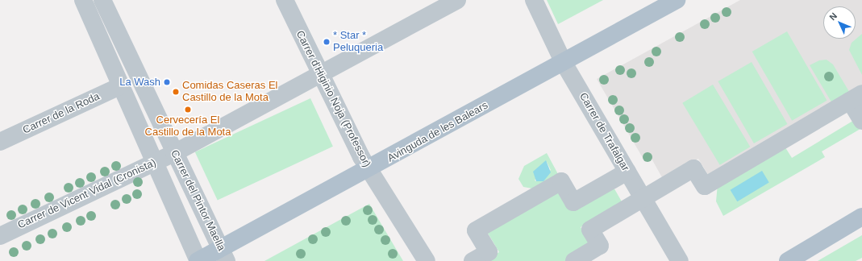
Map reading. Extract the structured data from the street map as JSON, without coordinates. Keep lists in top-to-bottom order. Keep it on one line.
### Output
{"streets":{"main road":["Avinguda de les Balears"],"street":["Carrer d'Higinio Noja (Professor)","Carrer de la Roda","Carrer de Trafalgar","Carrer de Vicent Vidal (Cronista)","Carrer del Pintor Maella"]},"crossings":[["Carrer d'Higinio Noja (Professor)","Avinguda de les Balears"],["Carrer d'Higinio Noja (Professor)","Carrer de Vicent Vidal (Cronista)"],["Carrer de la Roda","Carrer del Pintor Maella"],["Avinguda de les Balears","Carrer de Trafalgar"],["Avinguda de les Balears","Carrer del Pintor Maella"],["Carrer de Vicent Vidal (Cronista)","Carrer del Pintor Maella"]],"places":["* Star * Peluqueria","La Wash","Comidas Caseras El Castillo de la Mota","Cervecería El Castillo de la Mota"],"north":"top left"}
